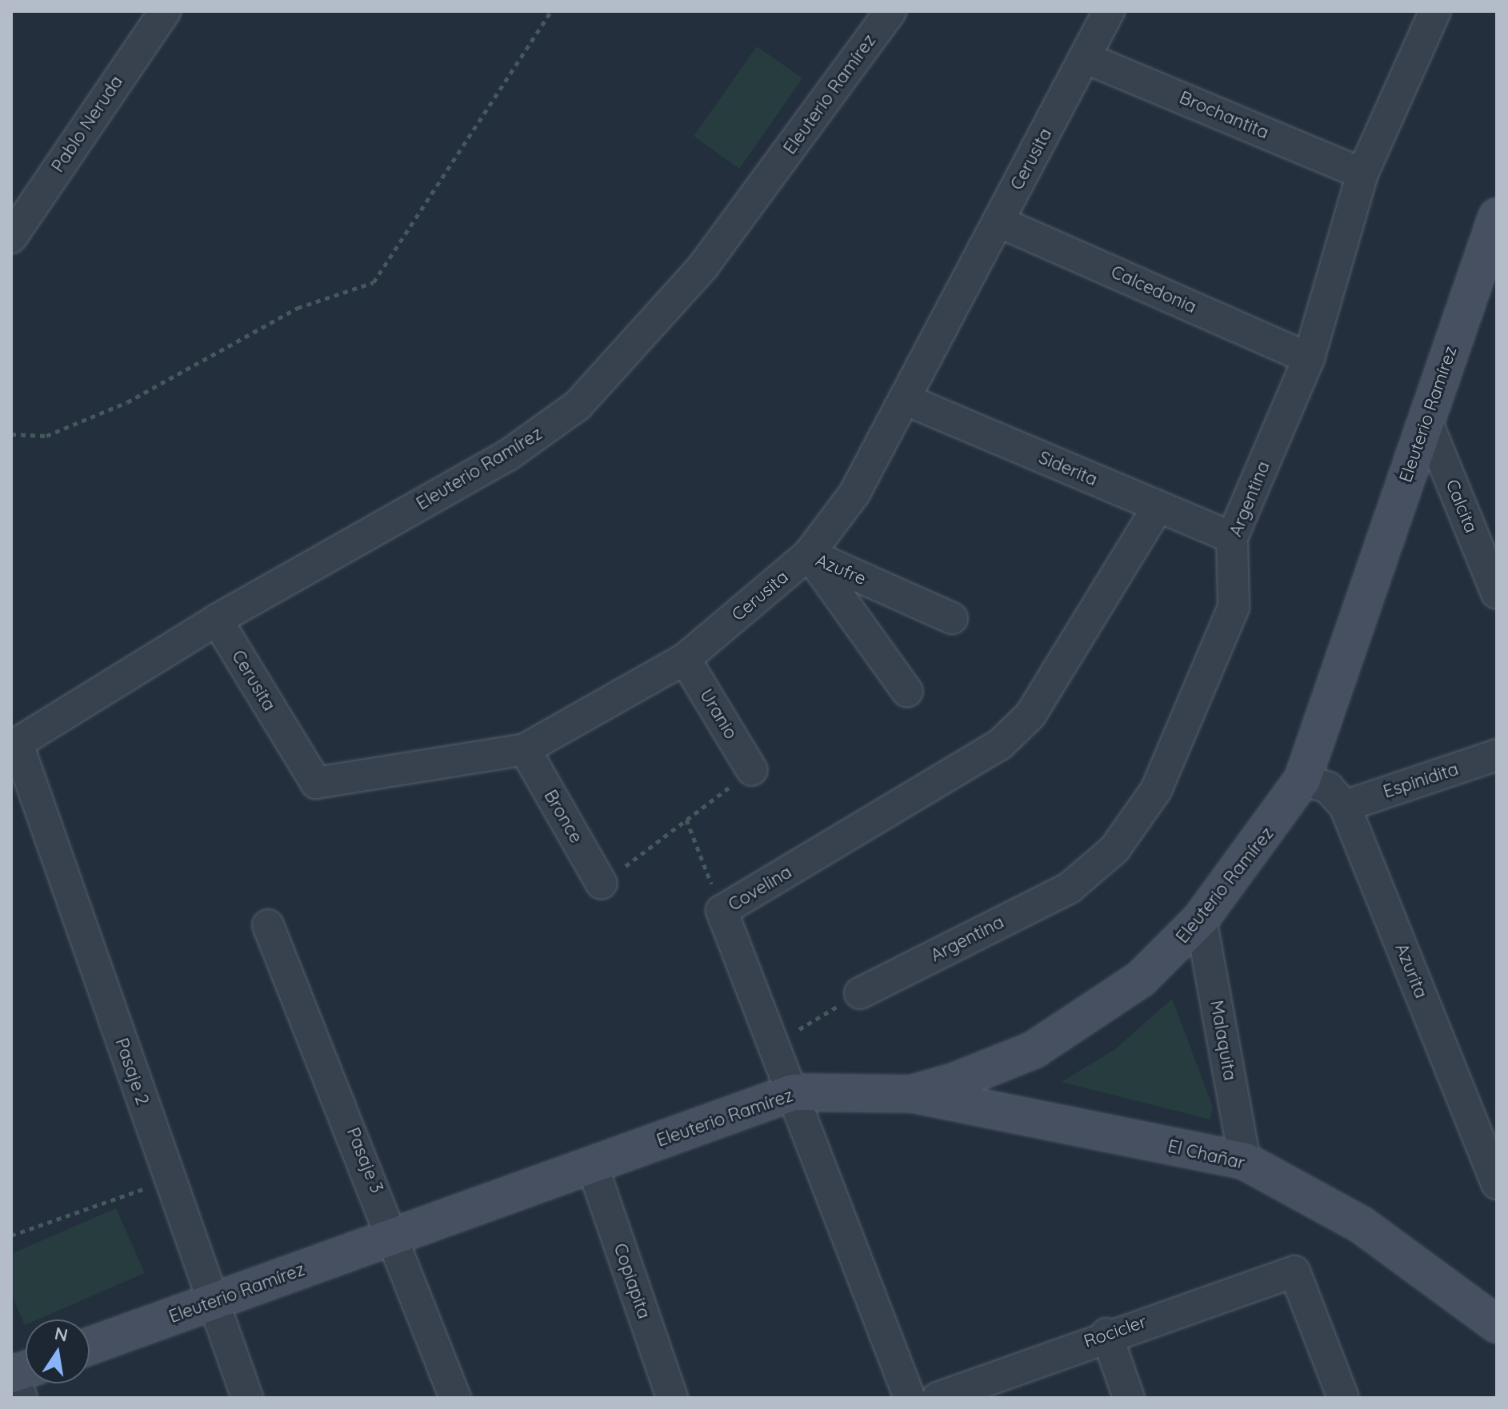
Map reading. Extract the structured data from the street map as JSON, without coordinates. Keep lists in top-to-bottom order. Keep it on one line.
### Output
{"streets":{"street":["Eleuterio Ramírez","Brochantita","Pablo Neruda","Cerusita","Calcedonia","Siderita","Argentina","Calcita","Azufre","Uranio","Espinidita","Bronce","Covelina","Azurita","Malaquita","Pasaje 2","El Chañar","Pasaje 3","Copiapita","Rocicler"]},"crossings":[["Eleuterio Ramírez","Cerusita"],["Eleuterio Ramírez","Calcita"],["Eleuterio Ramírez","Covelina"],["Eleuterio Ramírez","Azurita"],["Eleuterio Ramírez","Malaquita"],["Eleuterio Ramírez","Pasaje 2"],["Eleuterio Ramírez","El Chañar"],["Eleuterio Ramírez","Pasaje 3"],["Eleuterio Ramírez","Copiapita"],["Brochantita","Cerusita"],["Brochantita","Argentina"],["Cerusita","Calcedonia"],["Cerusita","Siderita"],["Cerusita","Azufre"],["Cerusita","Uranio"],["Cerusita","Bronce"],["Calcedonia","Argentina"],["Siderita","Argentina"],["Siderita","Covelina"],["Espinidita","Azurita"],["Malaquita","El Chañar"]],"north":"top"}
